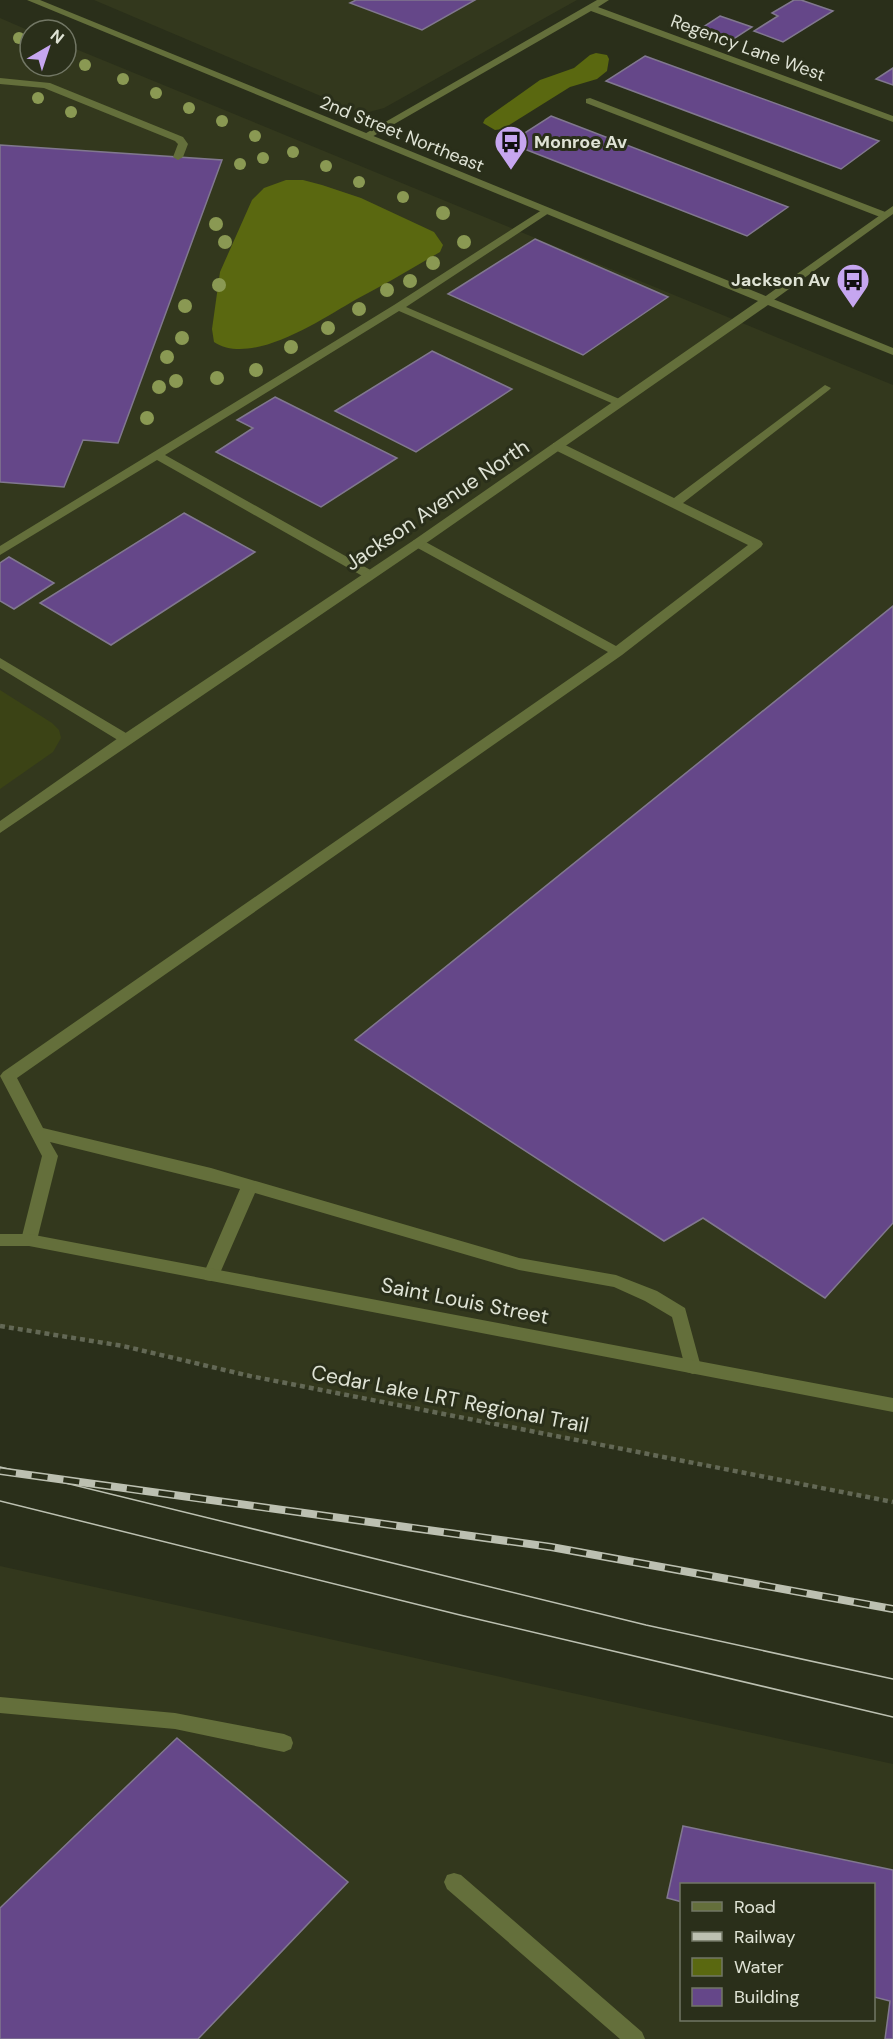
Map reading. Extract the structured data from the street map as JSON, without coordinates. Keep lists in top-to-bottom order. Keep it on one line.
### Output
{"streets":{"street":["Regency Lane West","2nd Street Northeast","Jackson Avenue North","Saint Louis Street"],"path":["Cedar Lake LRT Regional Trail"]},"crossings":[["2nd Street Northeast","Jackson Avenue North"]],"places":{"bus stop":["Monroe Av","Jackson Av"]},"legend":["Road","Railway","Water","Building"],"north":"top right"}
